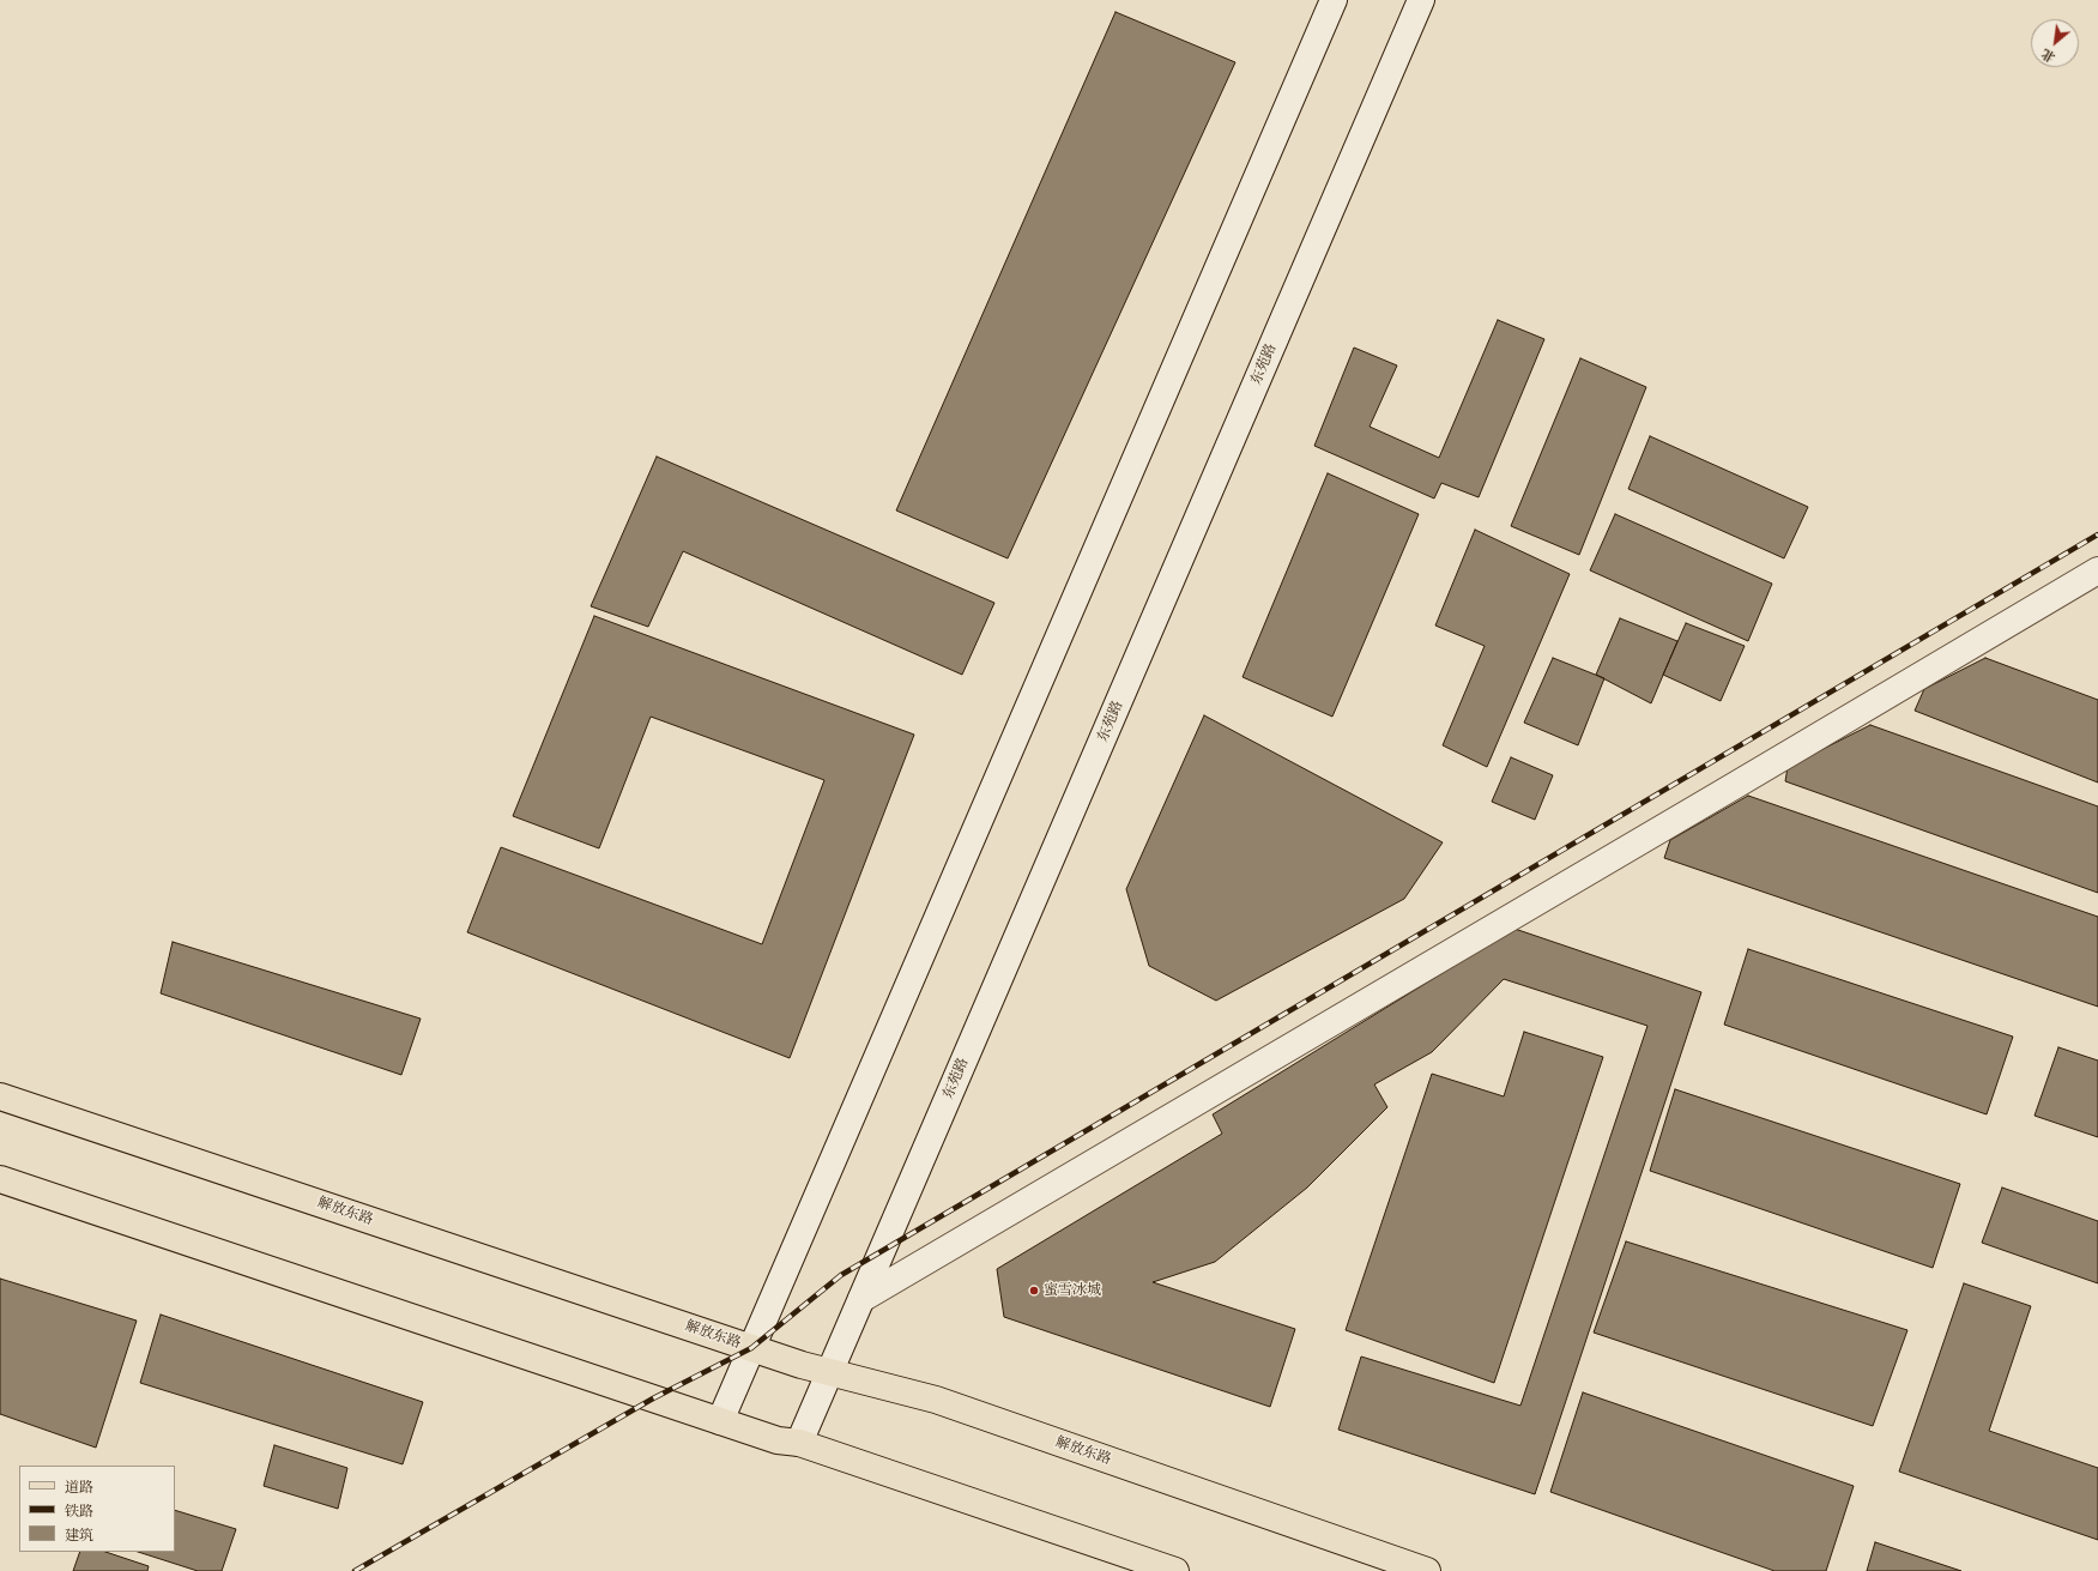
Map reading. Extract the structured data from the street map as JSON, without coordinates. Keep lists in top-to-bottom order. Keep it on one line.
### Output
{"streets":{"main road":["东苑路","解放东路"]},"crossings":[["东苑路","解放东路"]],"places":["蜜雪冰城"],"legend":["道路","铁路","建筑"],"north":"bottom left"}
